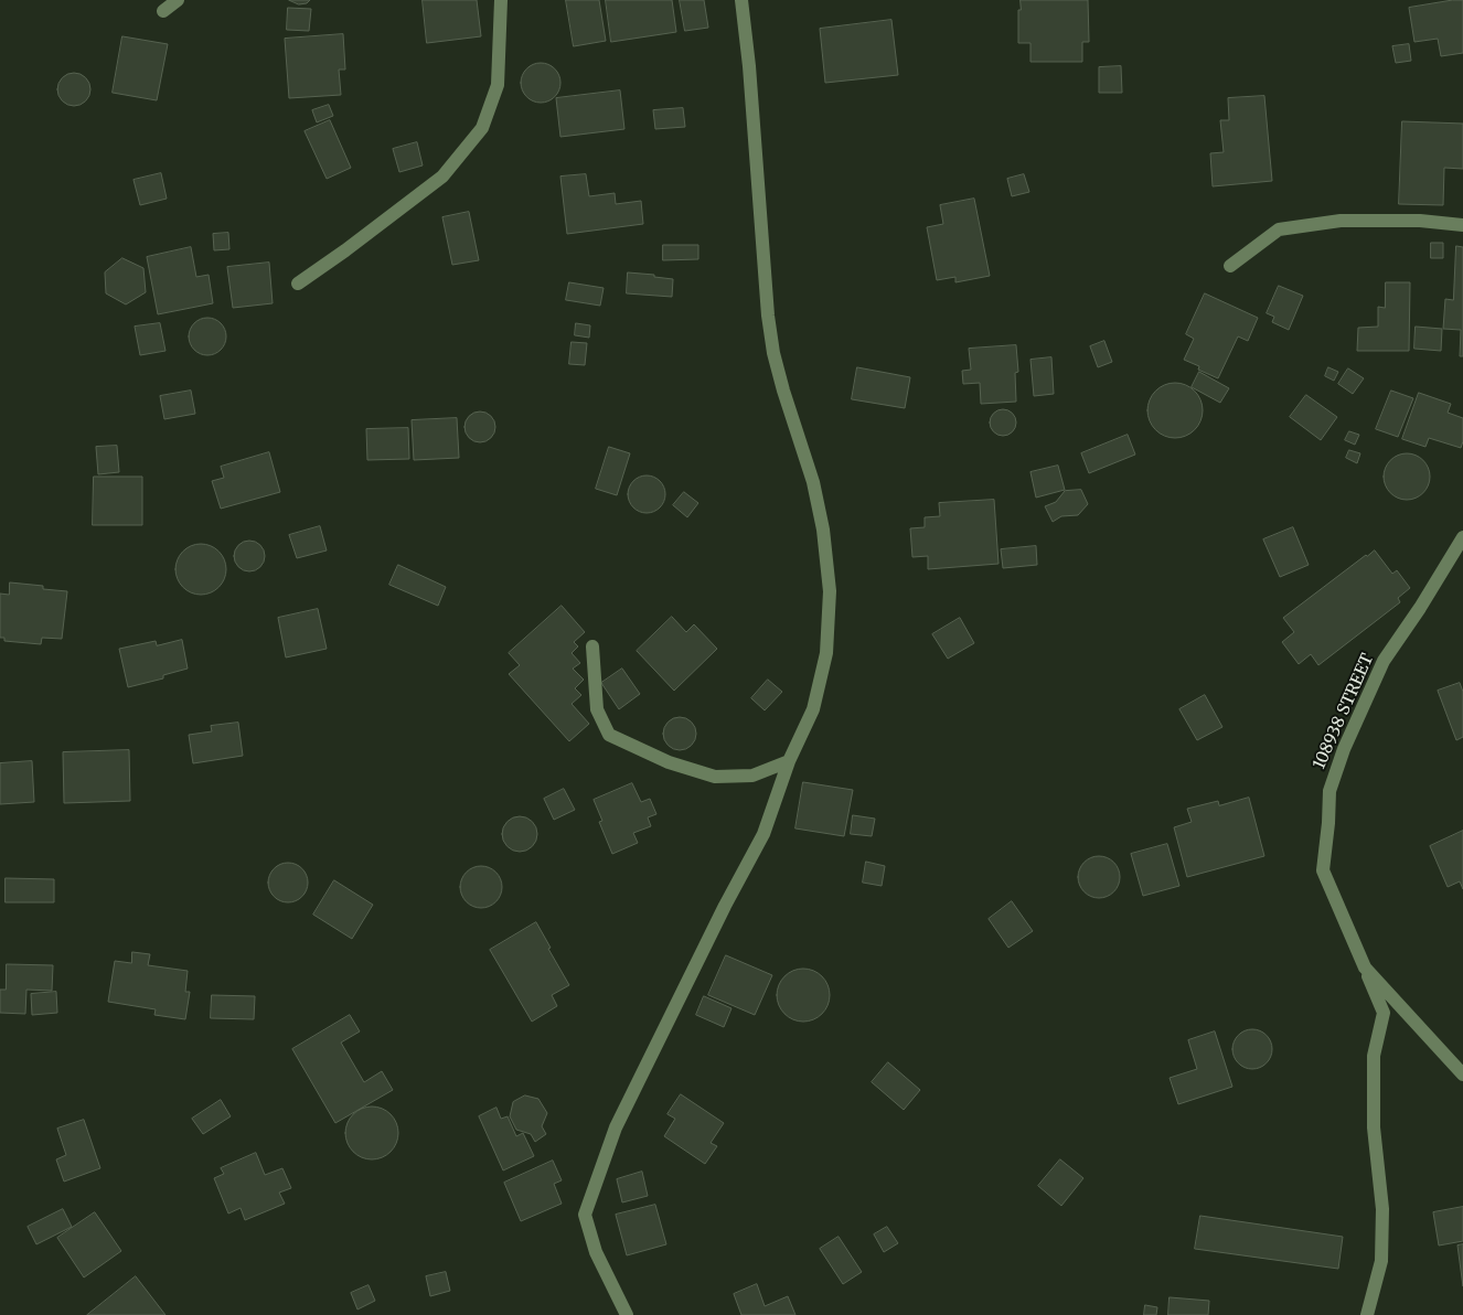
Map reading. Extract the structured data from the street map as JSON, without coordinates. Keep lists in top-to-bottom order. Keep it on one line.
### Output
{"streets":{"street":["108938 STREET"]}}
